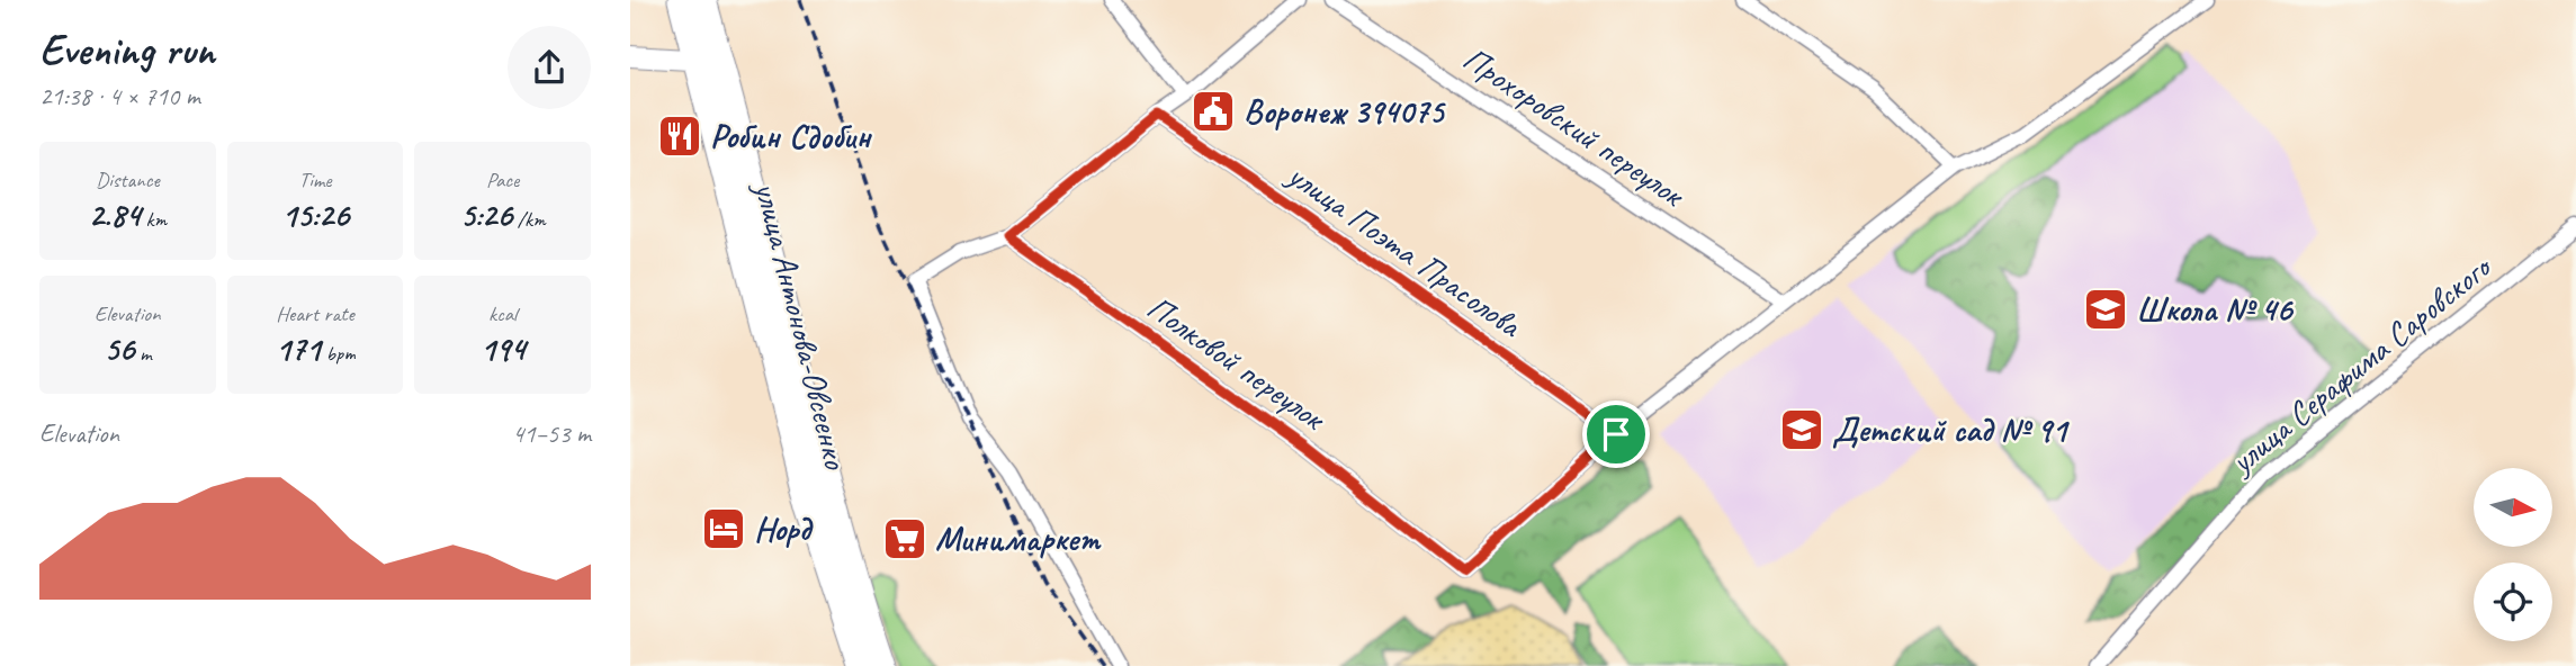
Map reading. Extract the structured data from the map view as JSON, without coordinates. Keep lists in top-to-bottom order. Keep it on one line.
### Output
{"streets":{"highway":["улица Антонова-Овсеенко"],"street":["Прохоровский переулок","улица Поэта Прасолова","Полковой переулок","улица Серафима Саровского"]},"crossings":[["улица Поэта Прасолова","Полковой переулок"]],"places":{"public building":["Воронеж 394075"],"restaurant":["Робин Сдобин"],"school or university":["Школа № 46","Детский сад № 91"],"hotel":["Норд"],"supermarket":["Минимаркет"]},"north":"right","page":{"heading":["Evening run","21:38 · 4 × 710 m"],"stats":[["Distance","2.84 km"],["Time","15:26"],["Pace","5:26 /km"],["Elevation","56 m"],["Heart rate","171 bpm"],["kcal","194"]],"chart":["Elevation","41–53 m"]}}
